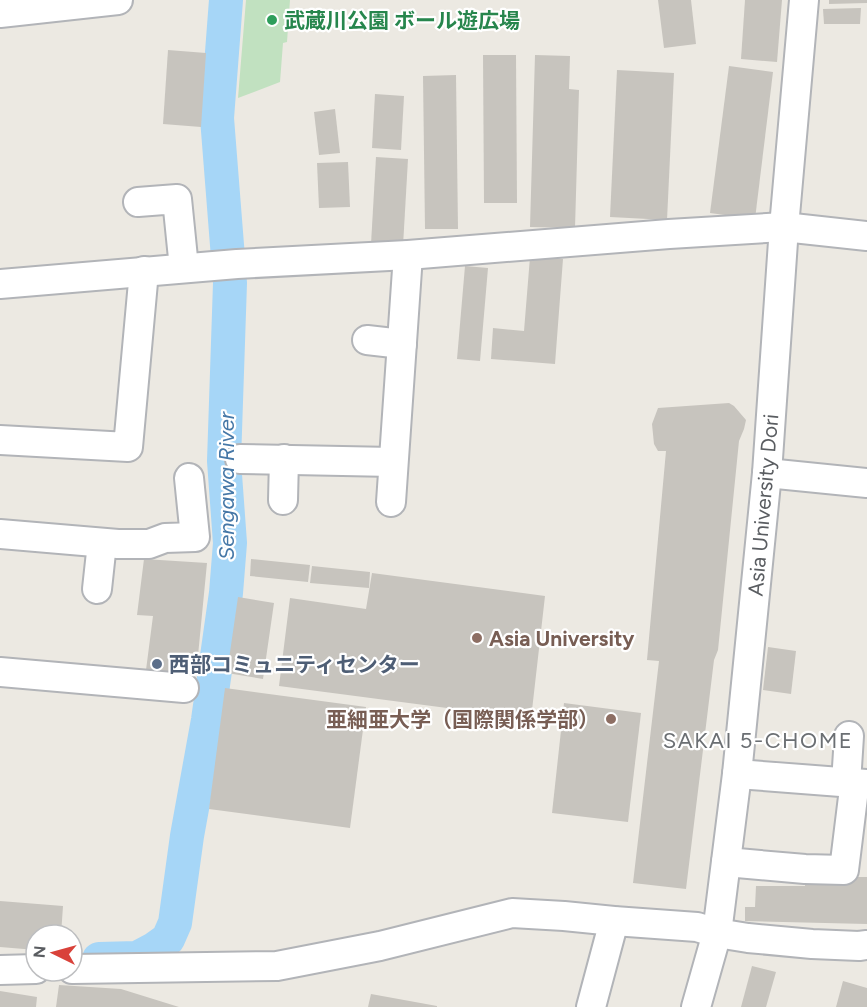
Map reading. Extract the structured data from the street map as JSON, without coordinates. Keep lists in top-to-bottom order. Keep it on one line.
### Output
{"streets":{"street":["Asia University Dori"]},"districts":["SAKAI 5-CHOME"],"water":["Sengawa River"],"places":["武蔵川公園 ボール遊広場","Asia University","西部コミュニティセンター","亜細亜大学（国際関係学部）"],"north":"left"}
